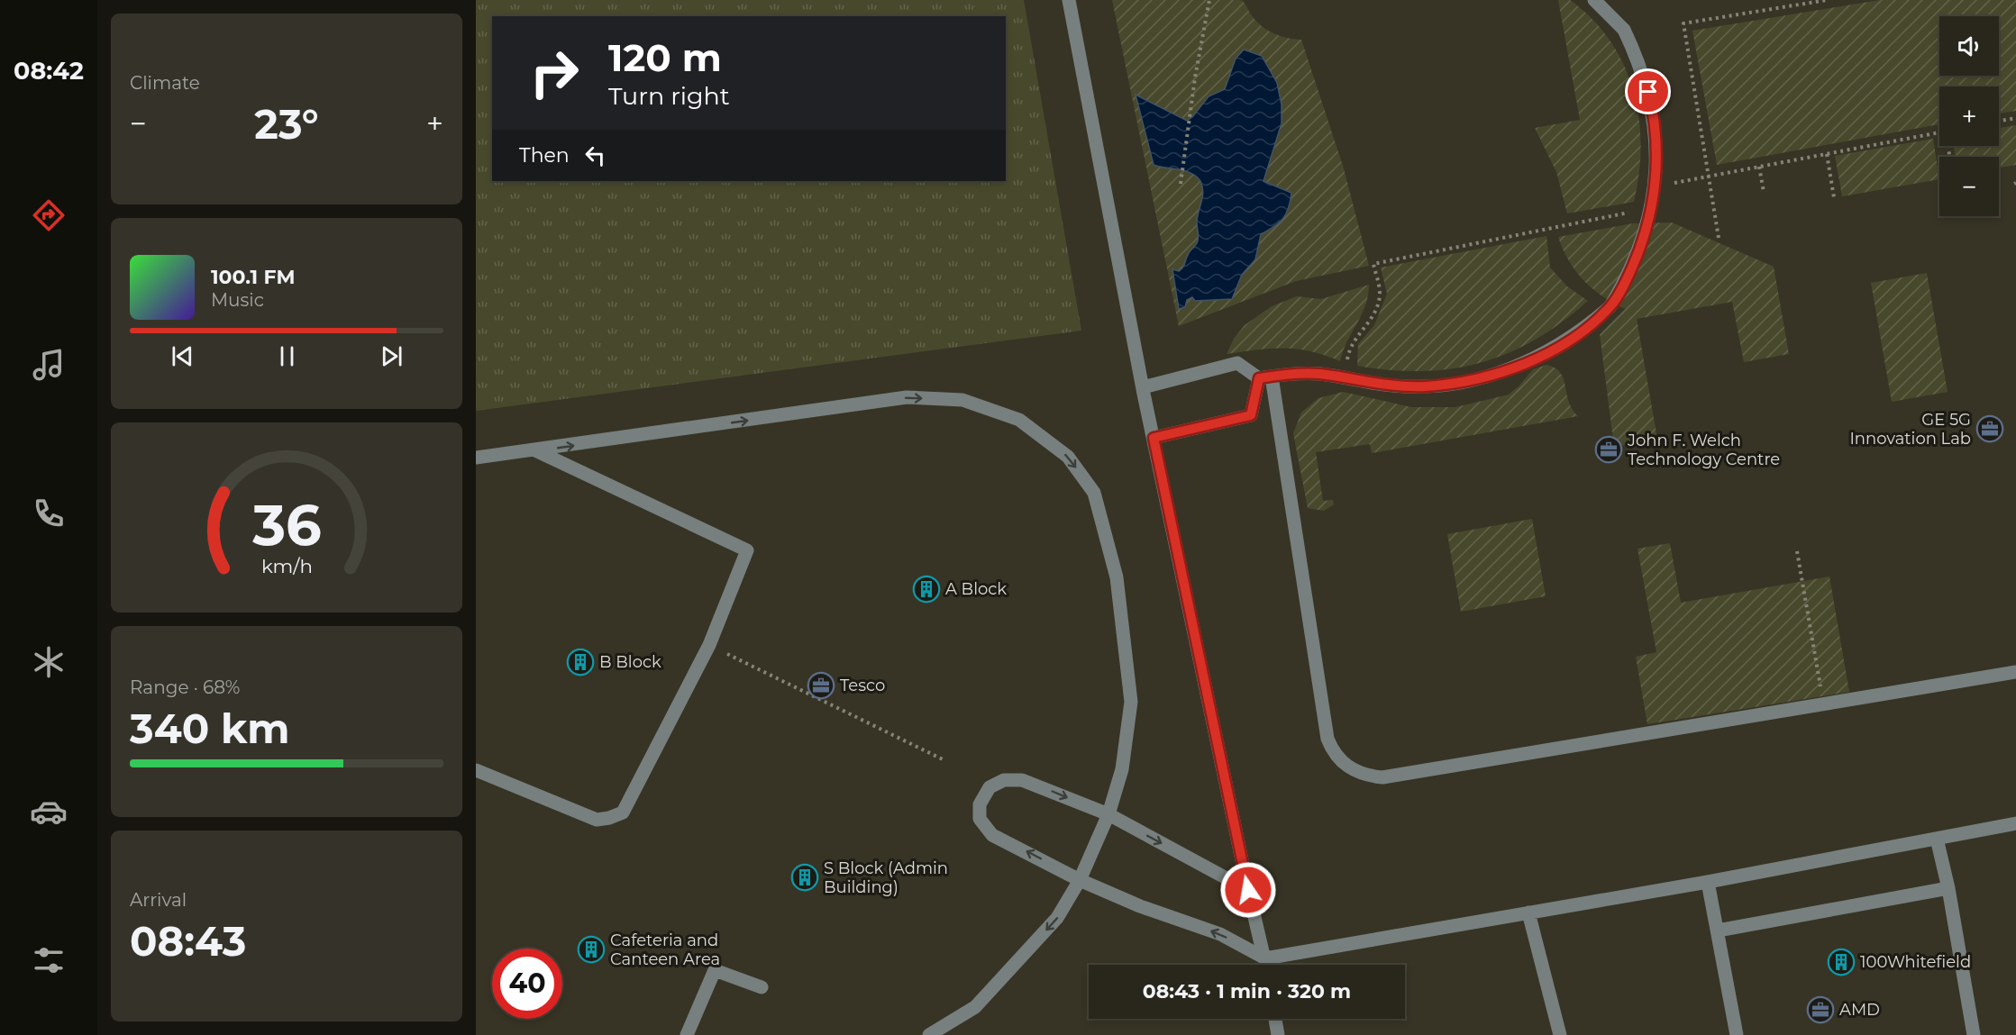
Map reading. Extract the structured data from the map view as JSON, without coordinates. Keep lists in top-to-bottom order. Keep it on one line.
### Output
{"places":{"office":["GE 5G Innovation Lab","John F. Welch Technology Centre","Tesco","AMD"],"building":["A Block","B Block","S Block (Admin Building)","Cafeteria and Canteen Area","100Whitefield"]},"page":{"tabs":"08:42","tile":["Climate",["Range · 68%","340 km"],["Arrival","08:43"]],"map_buttons":["+","−"],"turn":["120 m","Turn right"],"heat":["−","23°","+"],"then":"Then","song":["100.1 FM","Music"],"limit":"40","trip":"08:43 · 1 min · 320 m","gauge":["36","km/h"]}}
